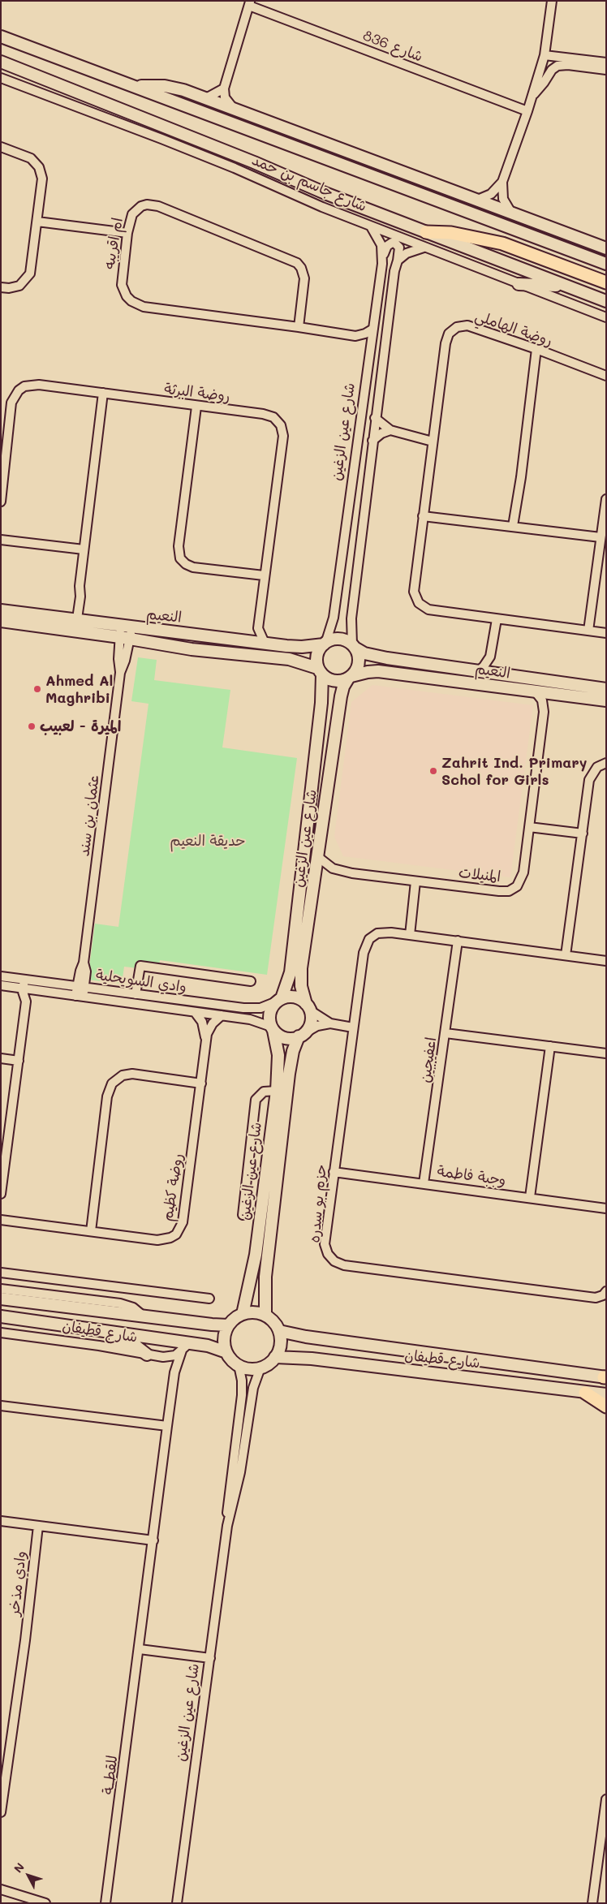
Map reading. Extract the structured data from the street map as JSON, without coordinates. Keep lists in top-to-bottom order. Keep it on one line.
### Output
{"streets":{"street":["شارع 836","شارع جاسم بن حمد","ام اقريبه","روضة الهاملي","روضة البرثة","شارع عين الزغين","النعيم","عثمان بن سند","المنيلات","وادي السويحلية","اعفيجين","وجبة فاطمة","روضة كظيم","حزم بو سدره","شارع قطيفان","وادي مذخر","للقطــة"]},"crossings":[["شارع جاسم بن حمد","شارع عين الزغين"],["ام اقريبه","شارع عين الزغين"],["شارع عين الزغين","النعيم"],["شارع عين الزغين","المنيلات"],["شارع عين الزغين","وادي السويحلية"],["شارع عين الزغين","شارع قطيفان"],["النعيم","عثمان بن سند"],["النعيم","المنيلات"],["عثمان بن سند","وادي السويحلية"],["وادي السويحلية","روضة كظيم"],["اعفيجين","وجبة فاطمة"],["اعفيجين","حزم بو سدره"],["وجبة فاطمة","حزم بو سدره"],["شارع قطيفان","للقطــة"]],"parks":["حديقة النعيم"],"places":["Ahmed Al Maghribi","الميرة - لعبيب","Zahrit Ind. Primary Schol for Girls"],"north":"top left"}
